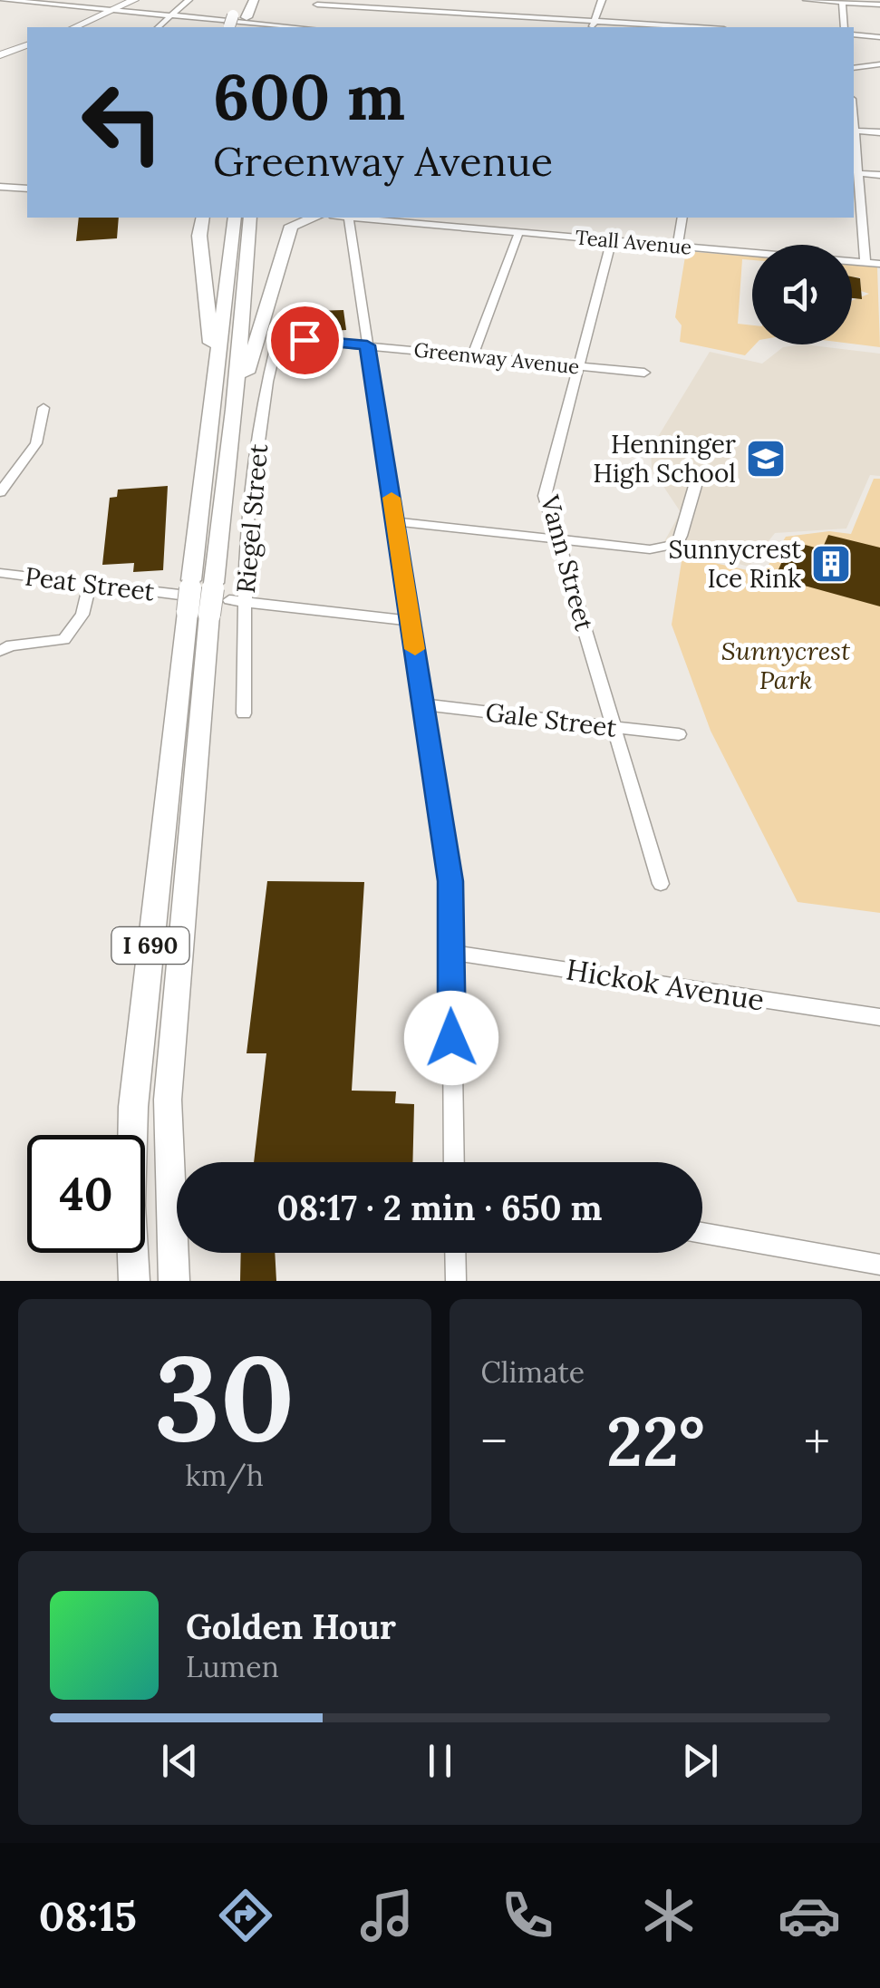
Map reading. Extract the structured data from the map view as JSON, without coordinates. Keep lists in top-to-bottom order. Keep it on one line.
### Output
{"streets":{"highway":["I 690"],"street":["Teall Avenue","Greenway Avenue","Riegel Street","Vann Street","Peat Street","Gale Street","Hickok Avenue"]},"crossings":[["Teall Avenue","Vann Street"],["Greenway Avenue","Riegel Street"],["Greenway Avenue","Vann Street"],["Riegel Street","Peat Street"],["Vann Street","Gale Street"],["Peat Street","I 690"]],"parks":["Sunnycrest Park"],"places":{"school or university":["Henninger High School"],"building":["Sunnycrest Ice Rink"]},"page":{"turn":["600 m","Greenway Avenue"],"limit":"40","trip":"08:17 · 2 min · 650 m","tile":[["30","km/h"],"Climate"],"heat":["−","22°","+"],"song":["Golden Hour","Lumen"],"tabs":"08:15"}}
